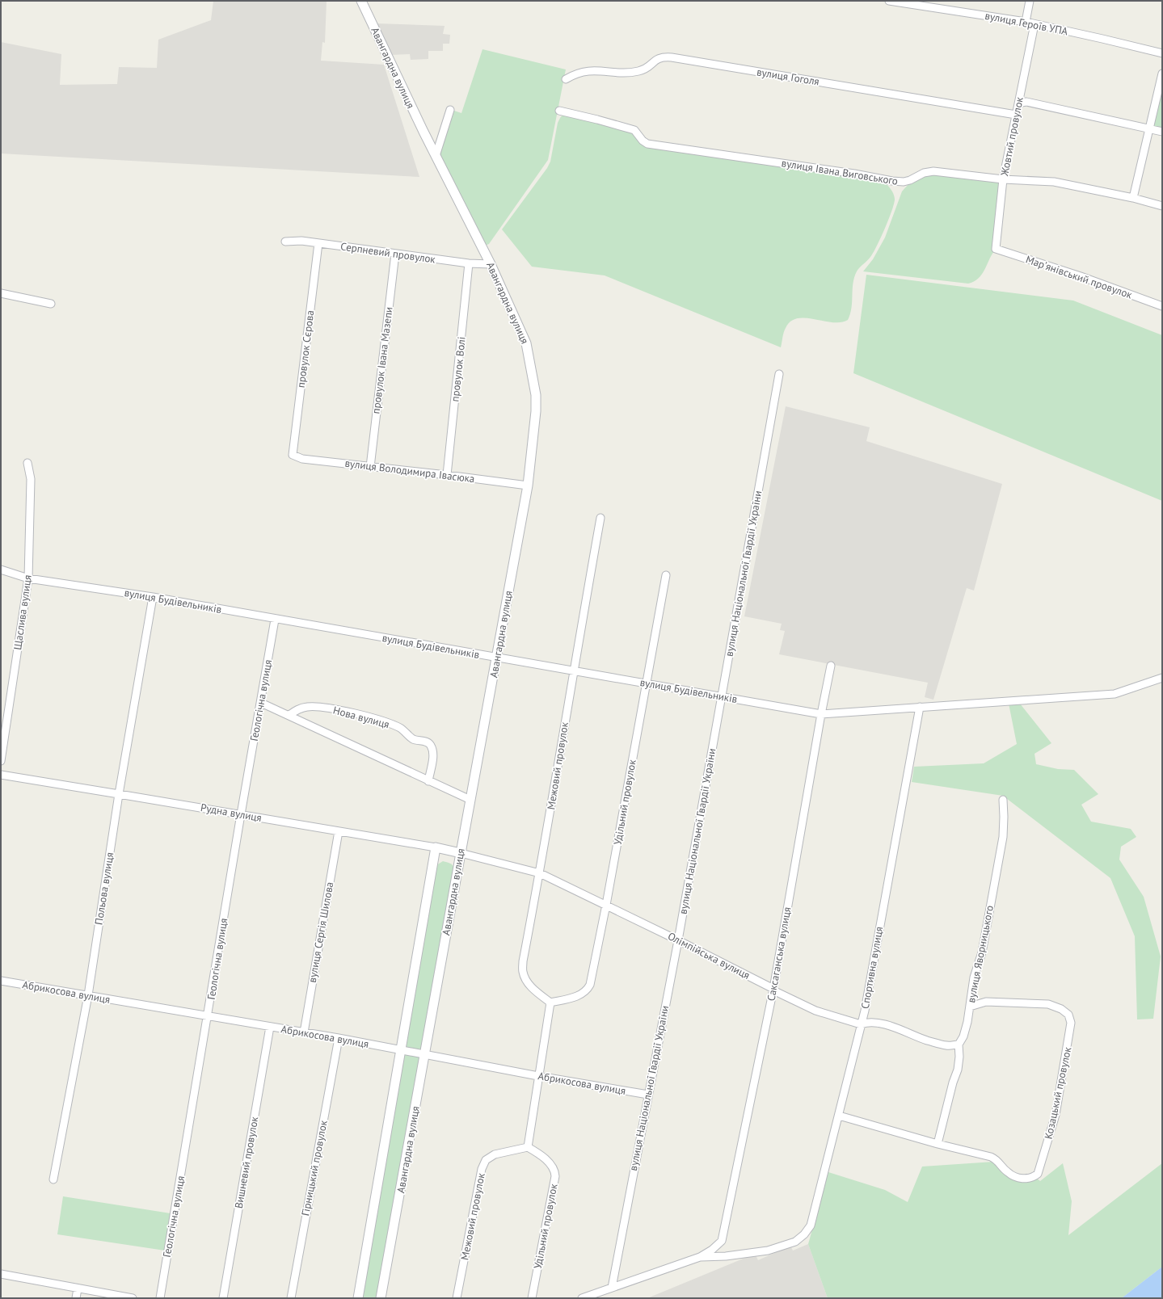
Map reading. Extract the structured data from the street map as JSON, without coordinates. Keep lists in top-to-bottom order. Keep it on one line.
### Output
{"streets":{"street":["вулиця Героїв УПА","Авангардна вулиця","вулиця Гоголя","Жовтий провулок","вулиця Івана Виговського","Серпневий провулок","Марʼянівський провулок","провулок Сєрова","провулок Івана Мазепи","провулок Волі","вулиця Володимира Івасюка","вулиця Національної Гвардії України","вулиця Будівельників","Щаслива вулиця","Геологічна вулиця","Нова вулиця","Межовий провулок","Удільний провулок","Рудна вулиця","Польова вулиця","вулиця Сергія Шилова","Саксаганська вулиця","вулиця Яворницького","Олімпійська вулиця","Спортивна вулиця","Абрикосова вулиця","Козацький провулок","Вишневий провулок","Гірницький провулок"]},"crossings":[["вулиця Героїв УПА","Жовтий провулок"],["Авангардна вулиця","Серпневий провулок"],["Авангардна вулиця","вулиця Володимира Івасюка"],["Авангардна вулиця","вулиця Будівельників"],["Авангардна вулиця","Рудна вулиця"],["Авангардна вулиця","Олімпійська вулиця"],["Авангардна вулиця","Абрикосова вулиця"],["вулиця Гоголя","Жовтий провулок"],["Жовтий провулок","вулиця Івана Виговського"],["Жовтий провулок","Марʼянівський провулок"],["Серпневий провулок","провулок Сєрова"],["Серпневий провулок","провулок Івана Мазепи"],["Серпневий провулок","провулок Волі"],["провулок Сєрова","вулиця Володимира Івасюка"],["провулок Івана Мазепи","вулиця Володимира Івасюка"],["провулок Волі","вулиця Володимира Івасюка"],["вулиця Національної Гвардії України","вулиця Будівельників"],["вулиця Національної Гвардії України","Олімпійська вулиця"],["вулиця Національної Гвардії України","Абрикосова вулиця"],["вулиця Будівельників","Щаслива вулиця"],["вулиця Будівельників","Геологічна вулиця"],["вулиця Будівельників","Межовий провулок"],["вулиця Будівельників","Удільний провулок"],["вулиця Будівельників","Польова вулиця"],["вулиця Будівельників","Саксаганська вулиця"],["вулиця Будівельників","Спортивна вулиця"],["Геологічна вулиця","Рудна вулиця"],["Геологічна вулиця","Абрикосова вулиця"],["Межовий провулок","Удільний провулок"],["Межовий провулок","Олімпійська вулиця"],["Удільний провулок","Олімпійська вулиця"],["Рудна вулиця","Польова вулиця"],["Рудна вулиця","вулиця Сергія Шилова"],["Рудна вулиця","Олімпійська вулиця"],["Польова вулиця","Абрикосова вулиця"],["вулиця Сергія Шилова","Абрикосова вулиця"],["Саксаганська вулиця","Олімпійська вулиця"],["Саксаганська вулиця","Спортивна вулиця"],["вулиця Яворницького","Олімпійська вулиця"],["вулиця Яворницького","Козацький провулок"],["Олімпійська вулиця","Спортивна вулиця"],["Спортивна вулиця","Козацький провулок"],["Абрикосова вулиця","Вишневий провулок"],["Абрикосова вулиця","Гірницький провулок"]]}
